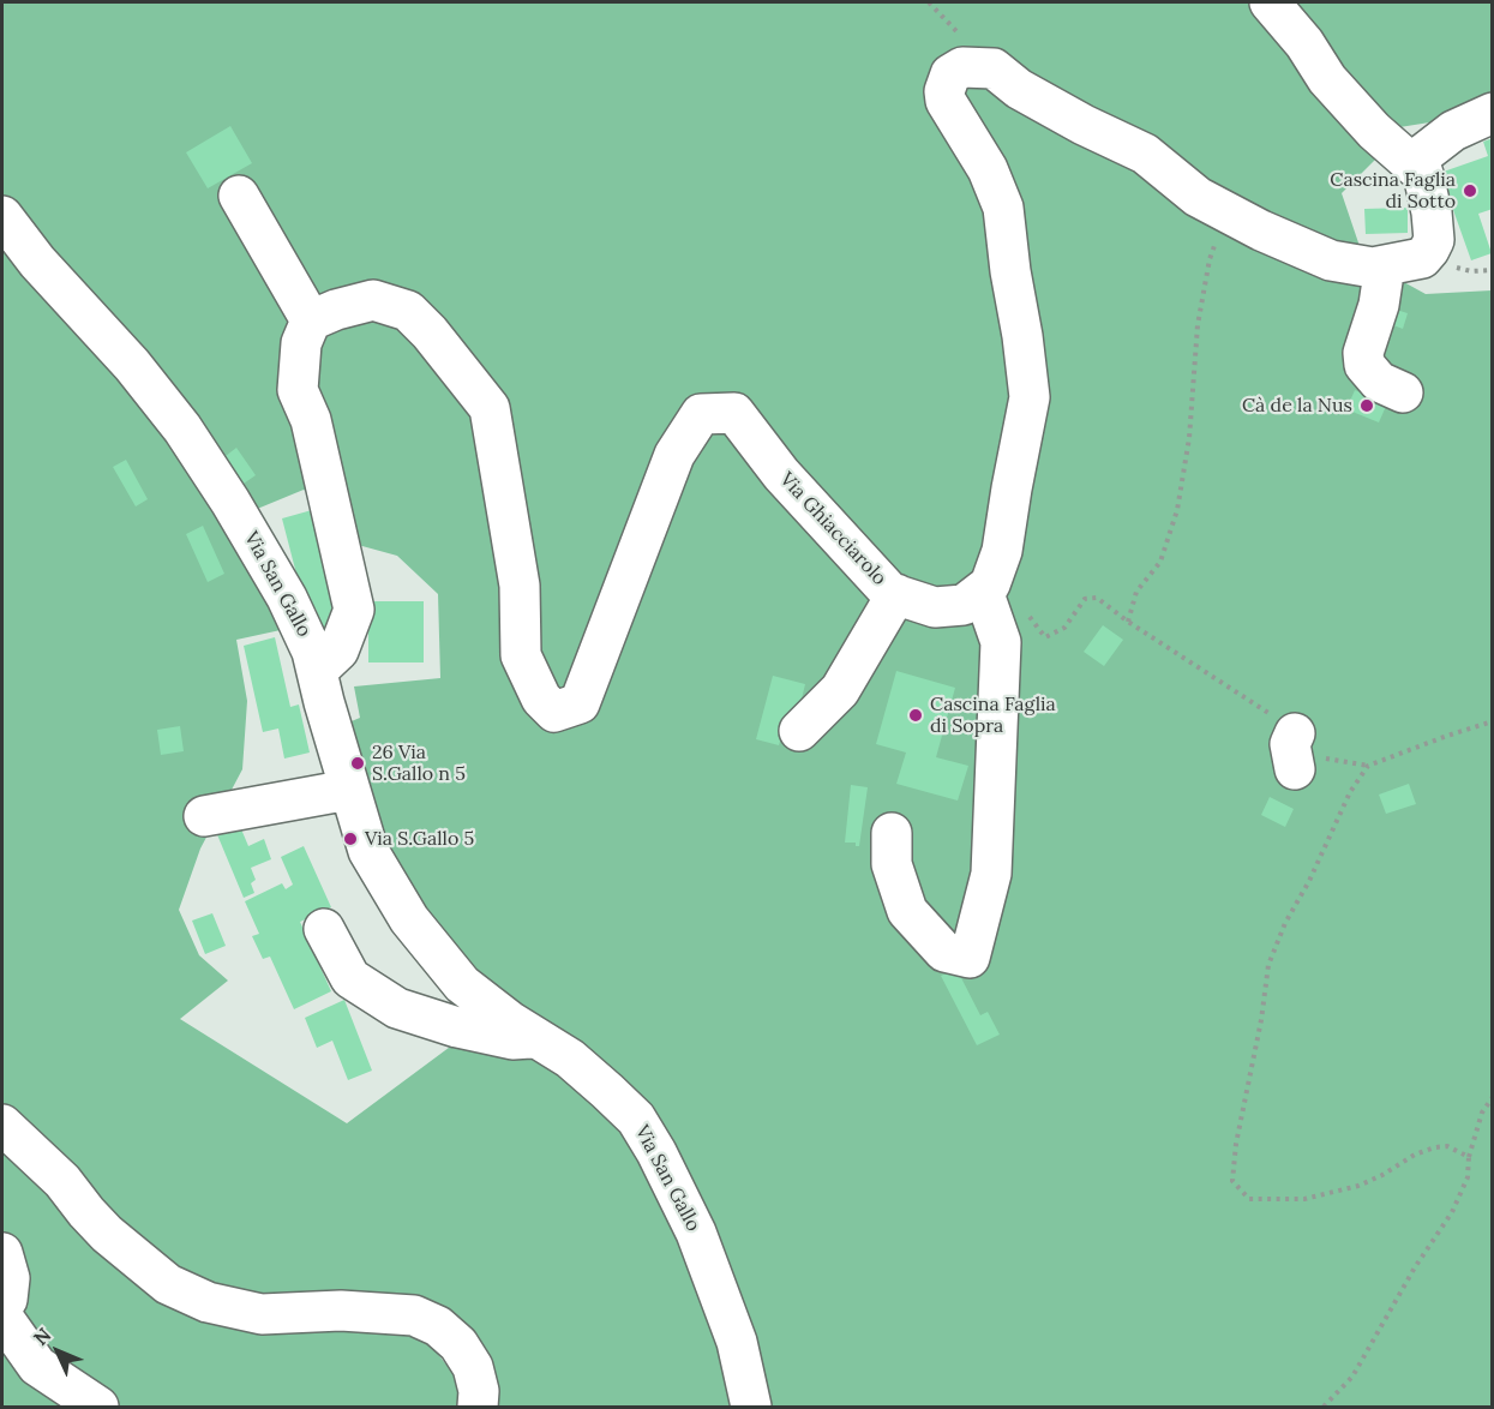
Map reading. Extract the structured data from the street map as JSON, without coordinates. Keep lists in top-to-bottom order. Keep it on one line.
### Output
{"streets":{"street":["Via Ghiacciarolo","Via San Gallo"]},"places":["Cascina Faglia di Sotto","Cà de la Nus","Cascina Faglia di Sopra","26 Via S.Gallo n 5","Via S.Gallo 5"],"north":"top left"}
